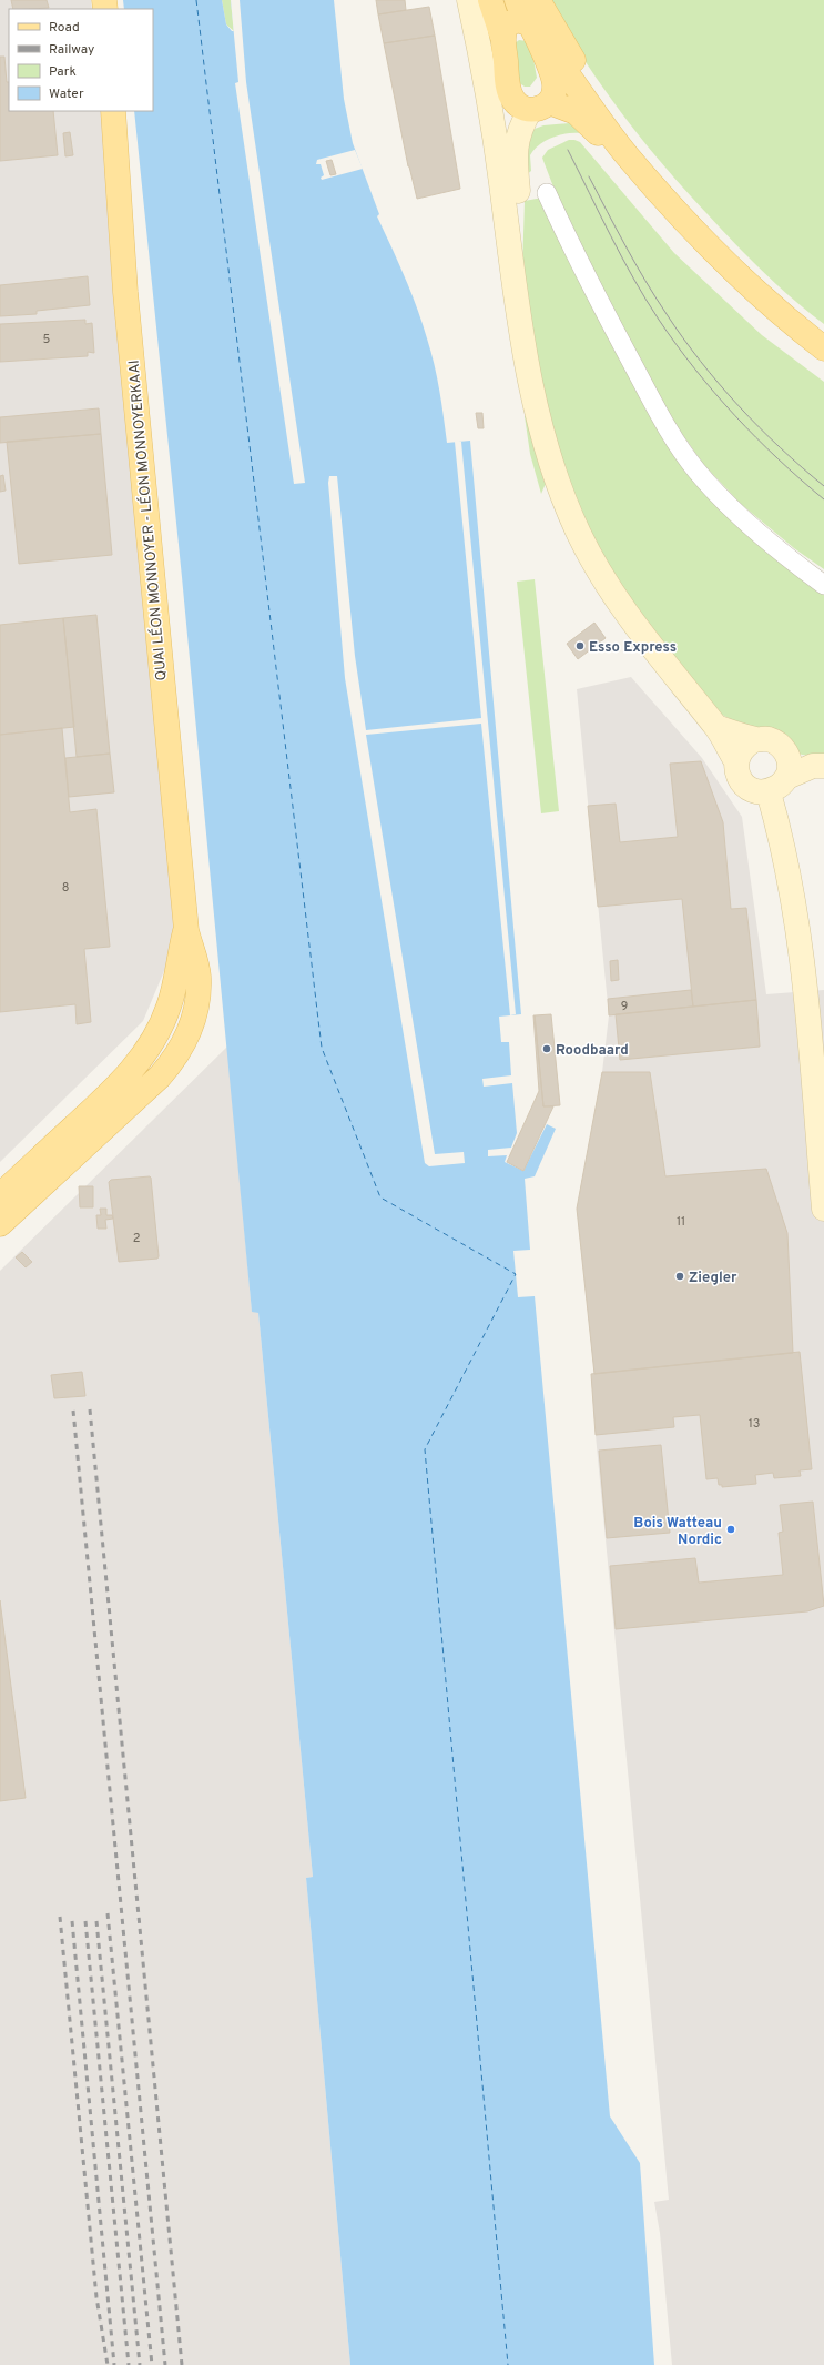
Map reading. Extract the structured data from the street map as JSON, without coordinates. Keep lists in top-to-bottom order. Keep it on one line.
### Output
{"streets":{"main road":["QUAI LÉON MONNOYER - LÉON MONNOYERKAAI"]},"places":["Esso Express","Roodbaard","Ziegler","Bois Watteau Nordic"],"house_numbers":["5","8","9","11","2","13"],"legend":["Road","Railway","Park","Water"]}
